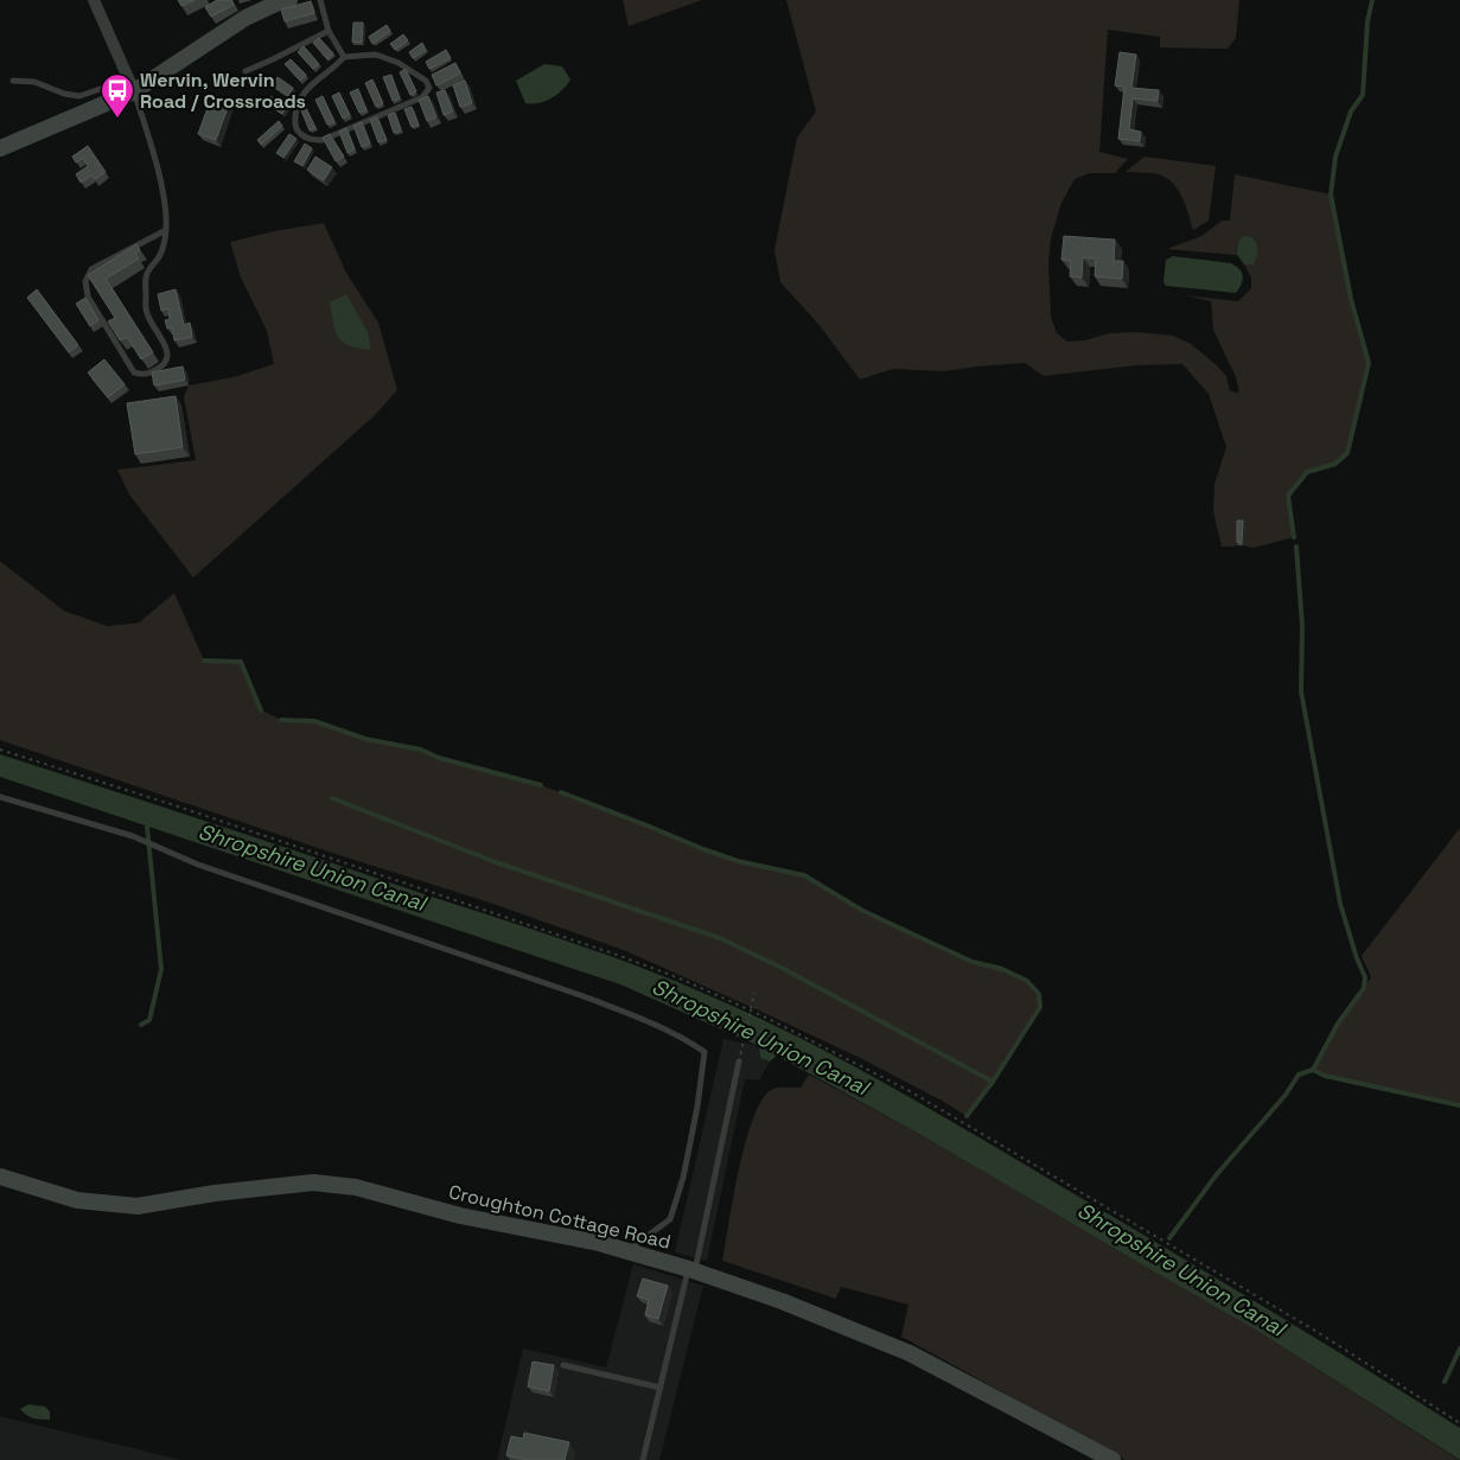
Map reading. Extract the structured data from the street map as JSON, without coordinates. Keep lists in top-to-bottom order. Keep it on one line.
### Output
{"streets":{"street":["Croughton Cottage Road"]},"water":["Shropshire Union Canal"],"places":{"bus stop":["Wervin, Wervin Road / Crossroads"]}}
